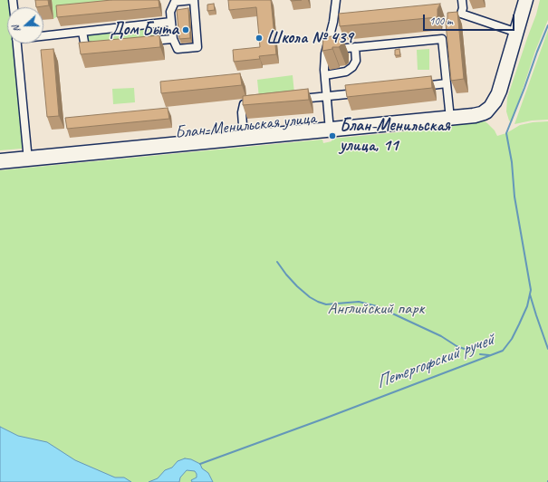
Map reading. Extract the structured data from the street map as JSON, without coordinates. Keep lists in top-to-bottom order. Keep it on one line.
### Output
{"streets":{"street":["Блан-Менильская улица"]},"water":["Петергофский ручей"],"parks":["Английский парк"],"places":["Дом Быта","Школа № 439","Блан-Менильская улица, 11"],"scale_bar":"100 m","north":"left"}
